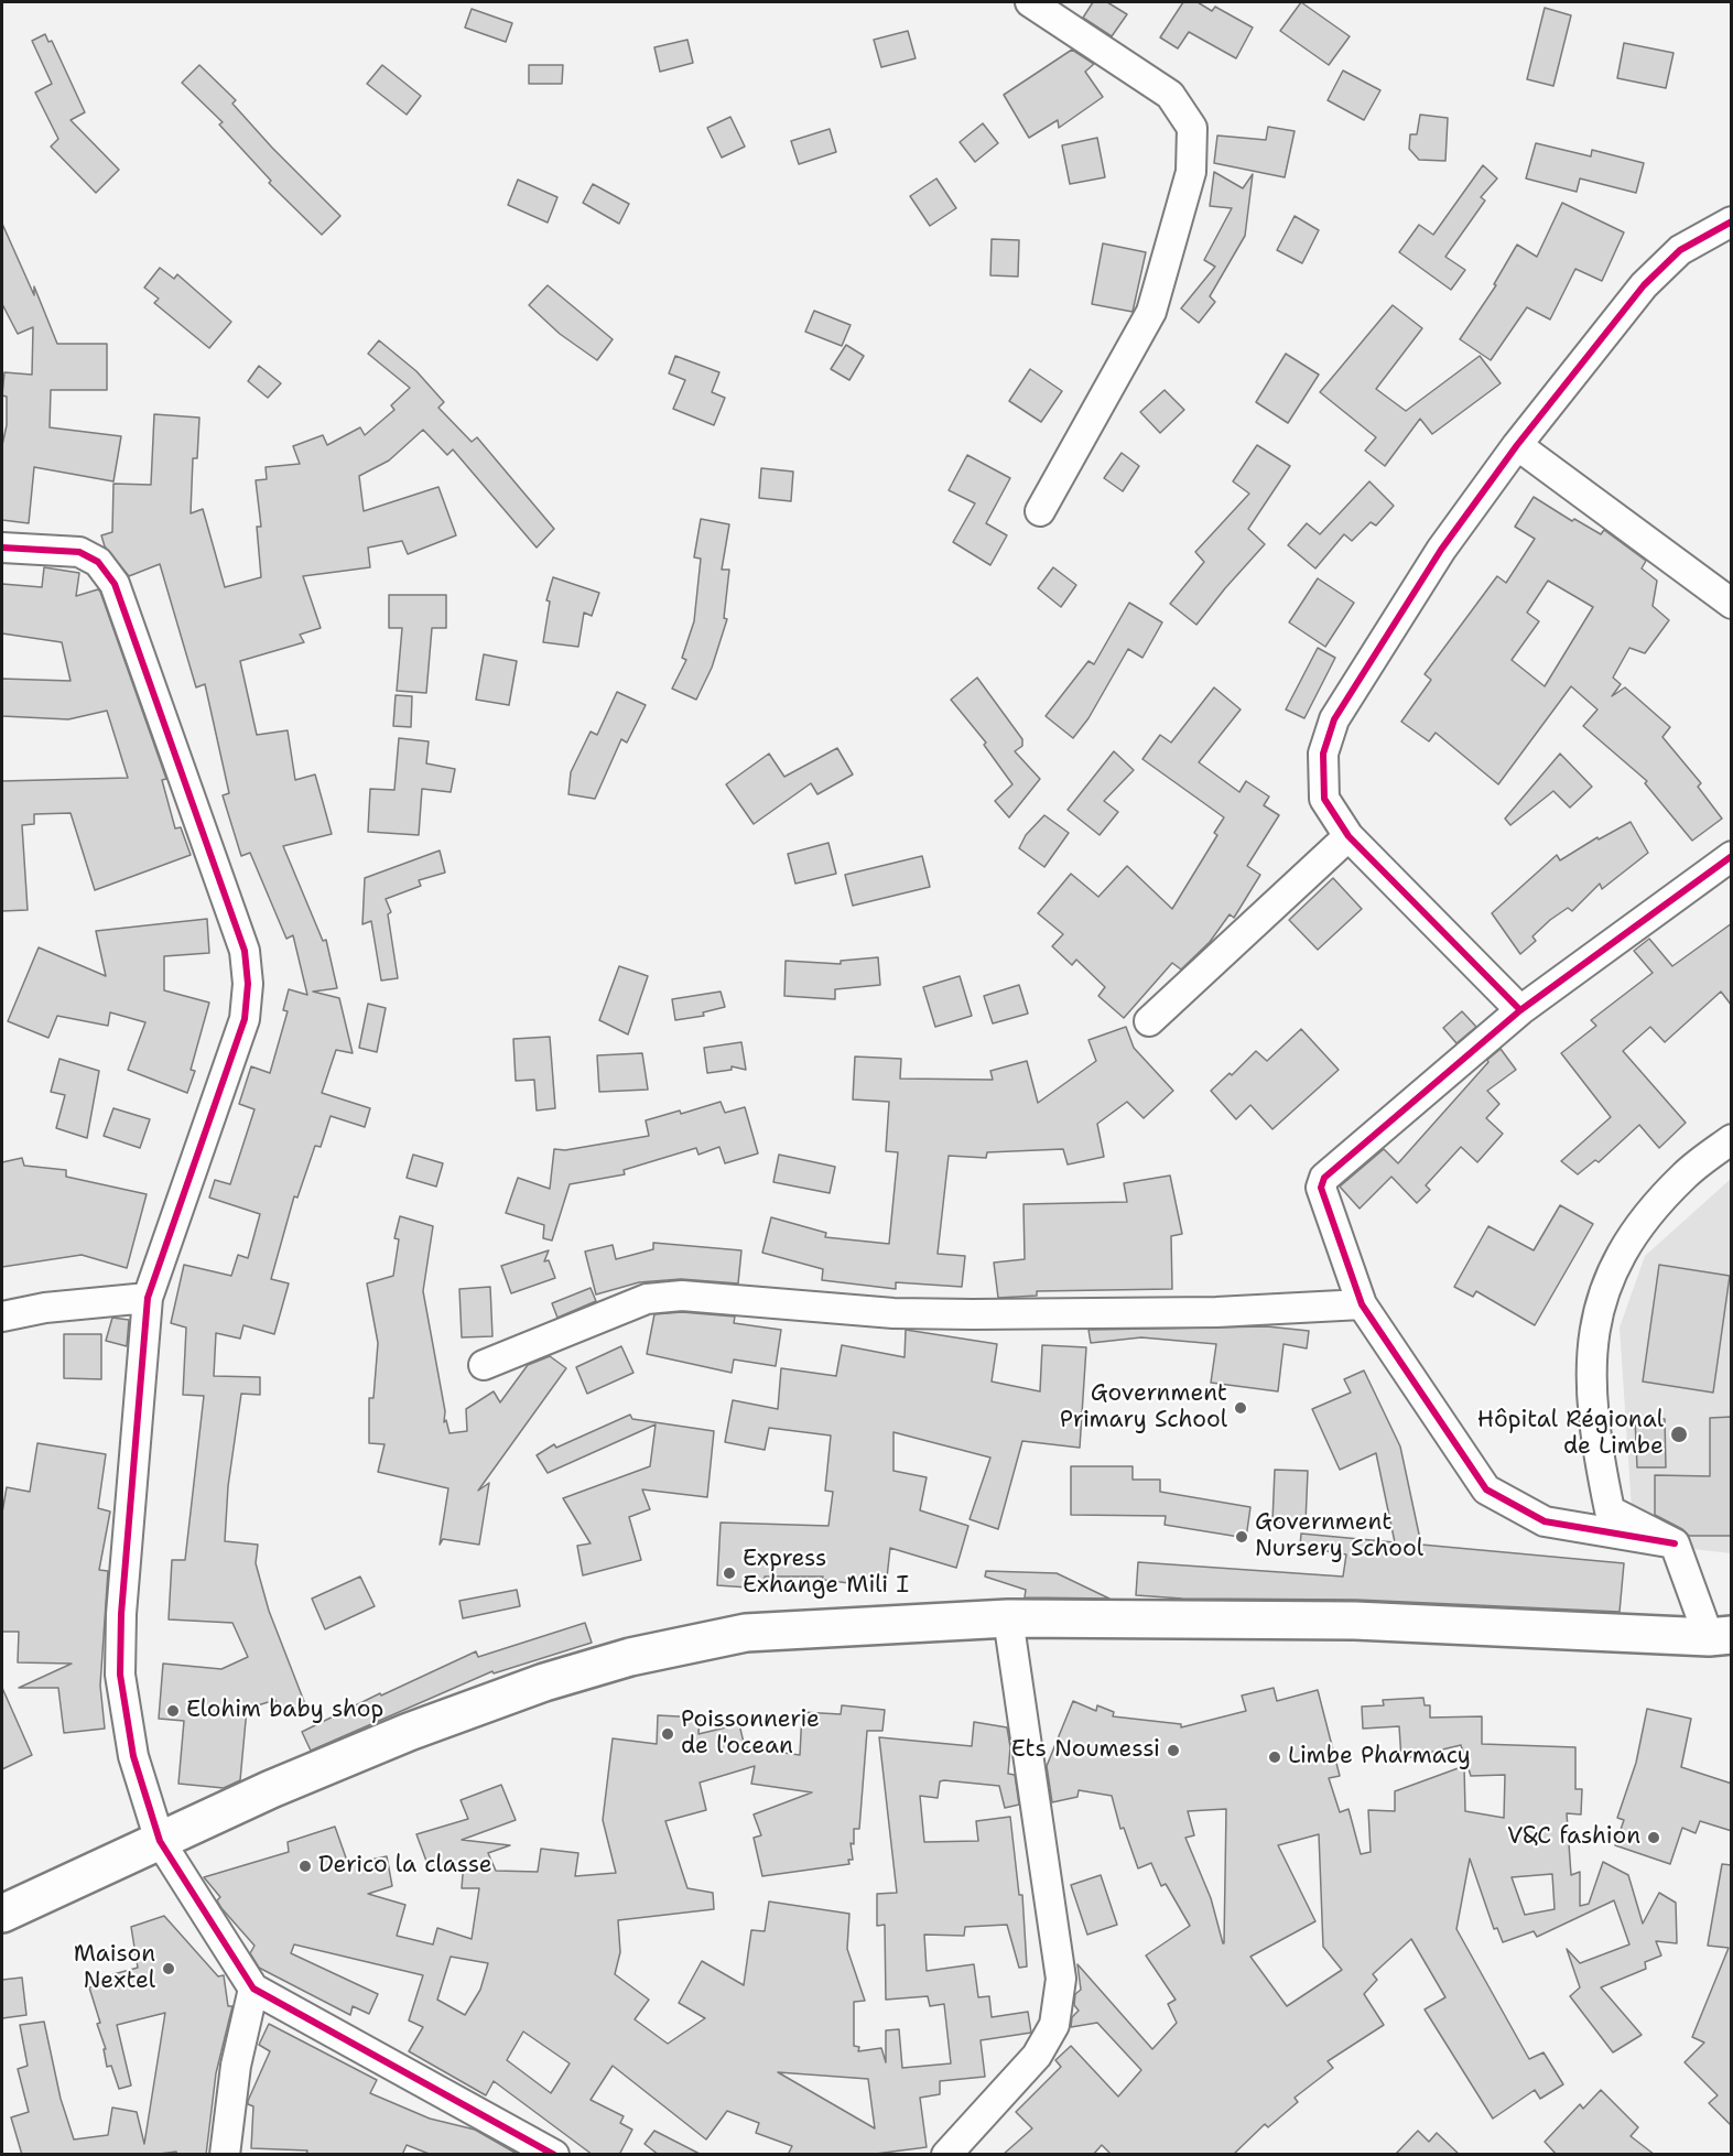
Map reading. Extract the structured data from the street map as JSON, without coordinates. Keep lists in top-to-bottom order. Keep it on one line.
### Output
{"places":["Government Primary School","Hôpital Régional de Limbe","Government Nursery School","Express Exhange Mili I","Elohim baby shop","Poissonnerie de l'ocean","Ets Noumessi","Limbe Pharmacy","V&C fashion","Derico la classe","Maison Nextel"]}
